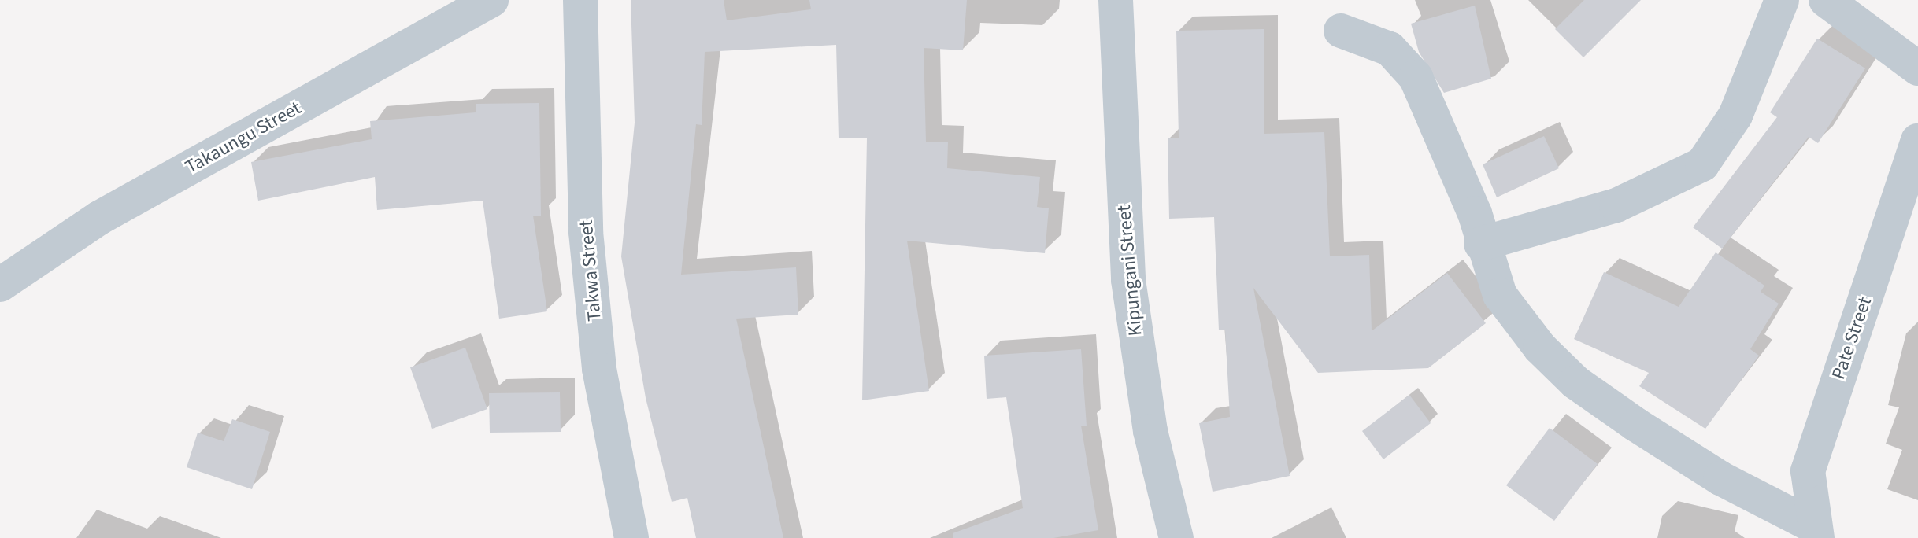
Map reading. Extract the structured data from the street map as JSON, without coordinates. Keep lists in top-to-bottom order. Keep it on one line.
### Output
{"streets":{"street":["Takaungu Street","Takwa Street","Kipungani Street","Pate Street"]}}
